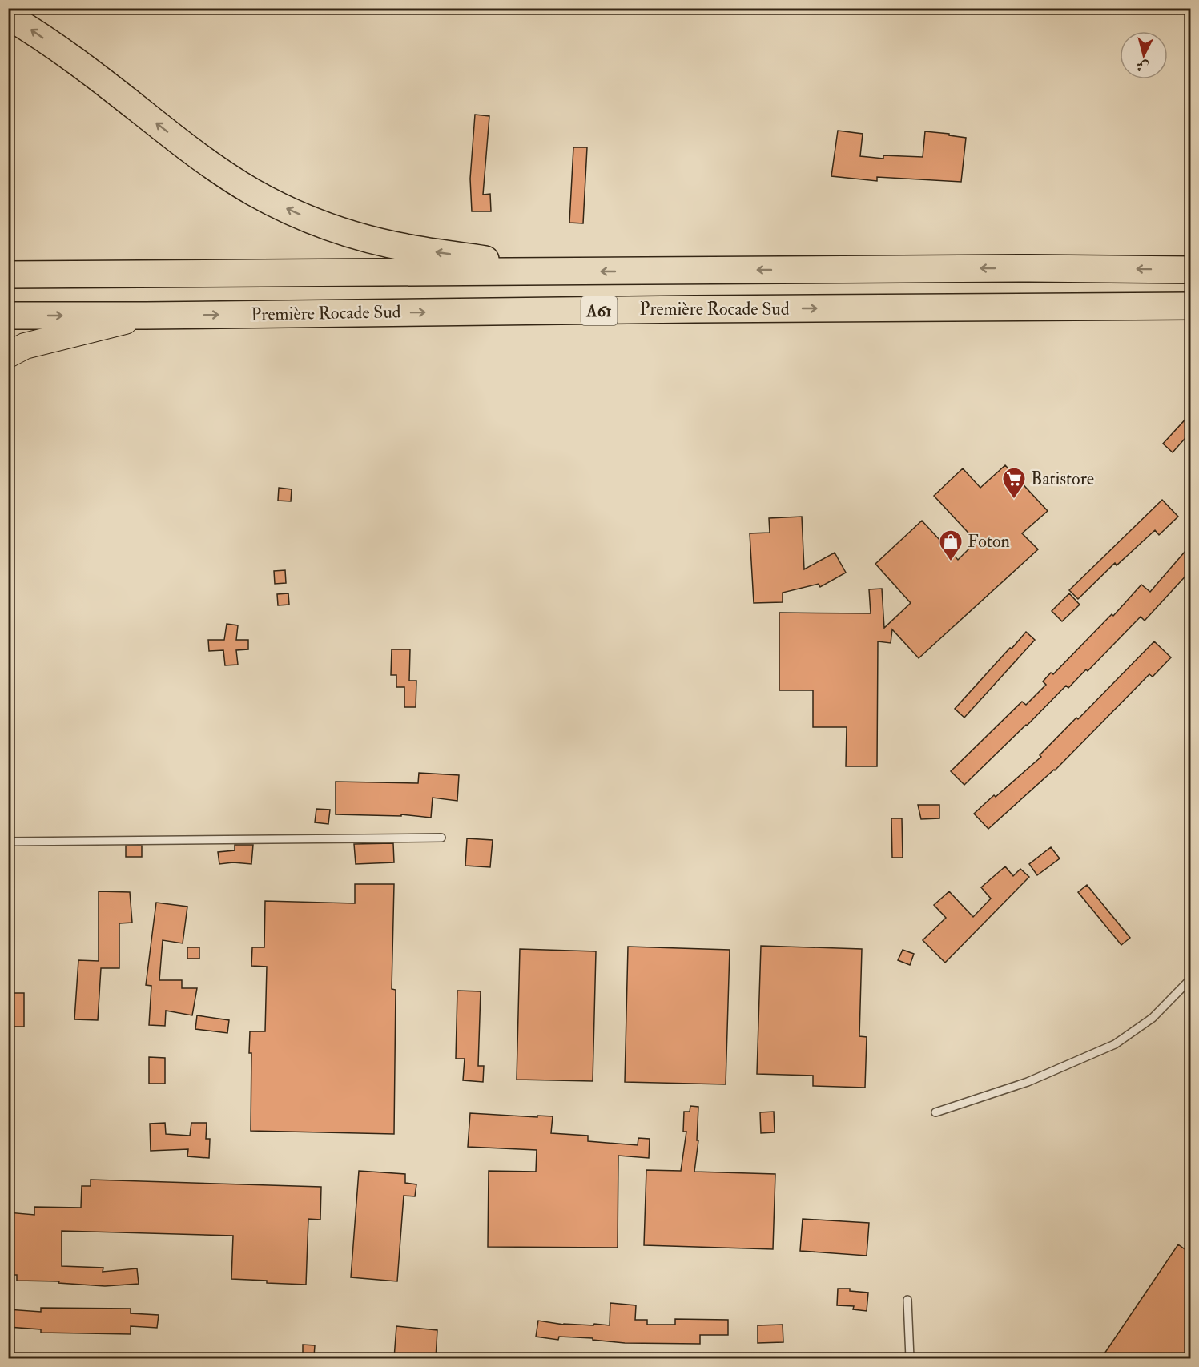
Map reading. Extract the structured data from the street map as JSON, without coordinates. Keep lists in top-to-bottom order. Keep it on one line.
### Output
{"streets":{"highway":["Première Rocade Sud","A61"]},"places":{"supermarket":["Batistore"],"shop":["Foton"]},"north":"bottom"}
